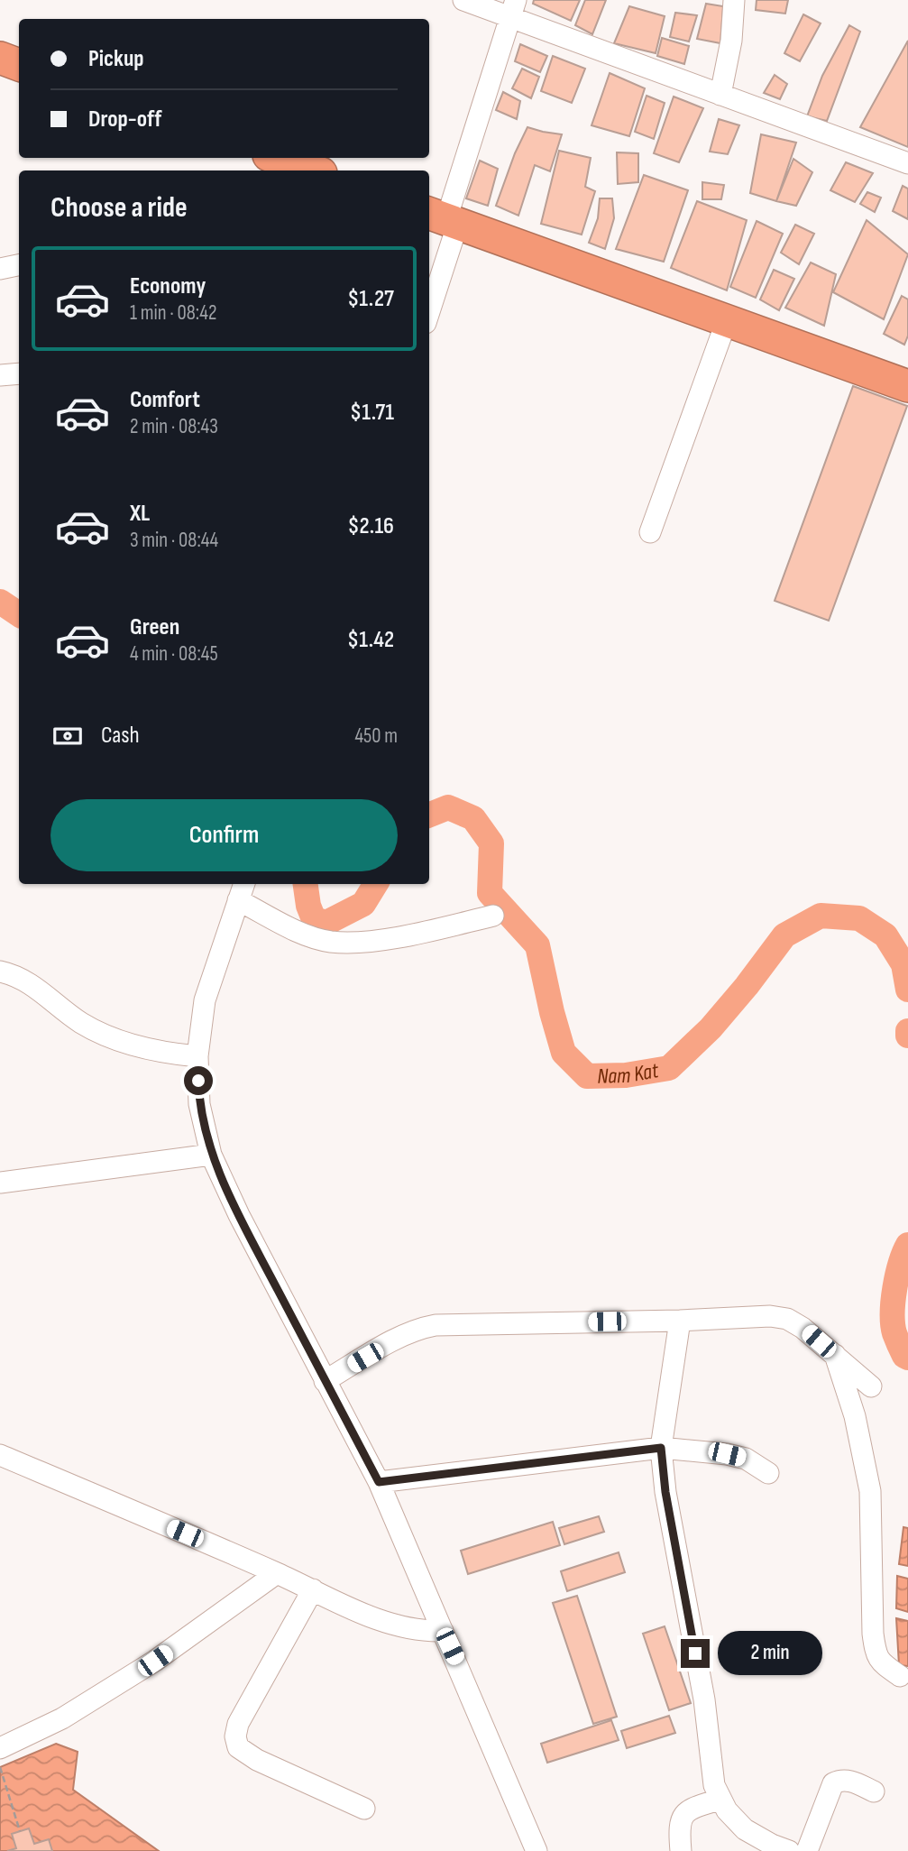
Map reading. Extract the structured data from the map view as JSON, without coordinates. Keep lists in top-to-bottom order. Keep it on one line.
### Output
{"water":["Nam Kat"],"page":{"banner":["Pickup","Drop-off"],"heading":"Choose a ride","list":[{"name":"Economy","note":"1 min · 08:42","value":"$1.27"},{"name":"Comfort","note":"2 min · 08:43","value":"$1.71"},{"name":"XL","note":"3 min · 08:44","value":"$2.16"},{"name":"Green","note":"4 min · 08:45","value":"$1.42"}],"pay":["Cash","450 m"],"buttons":"Confirm","bubble":"2 min"}}
